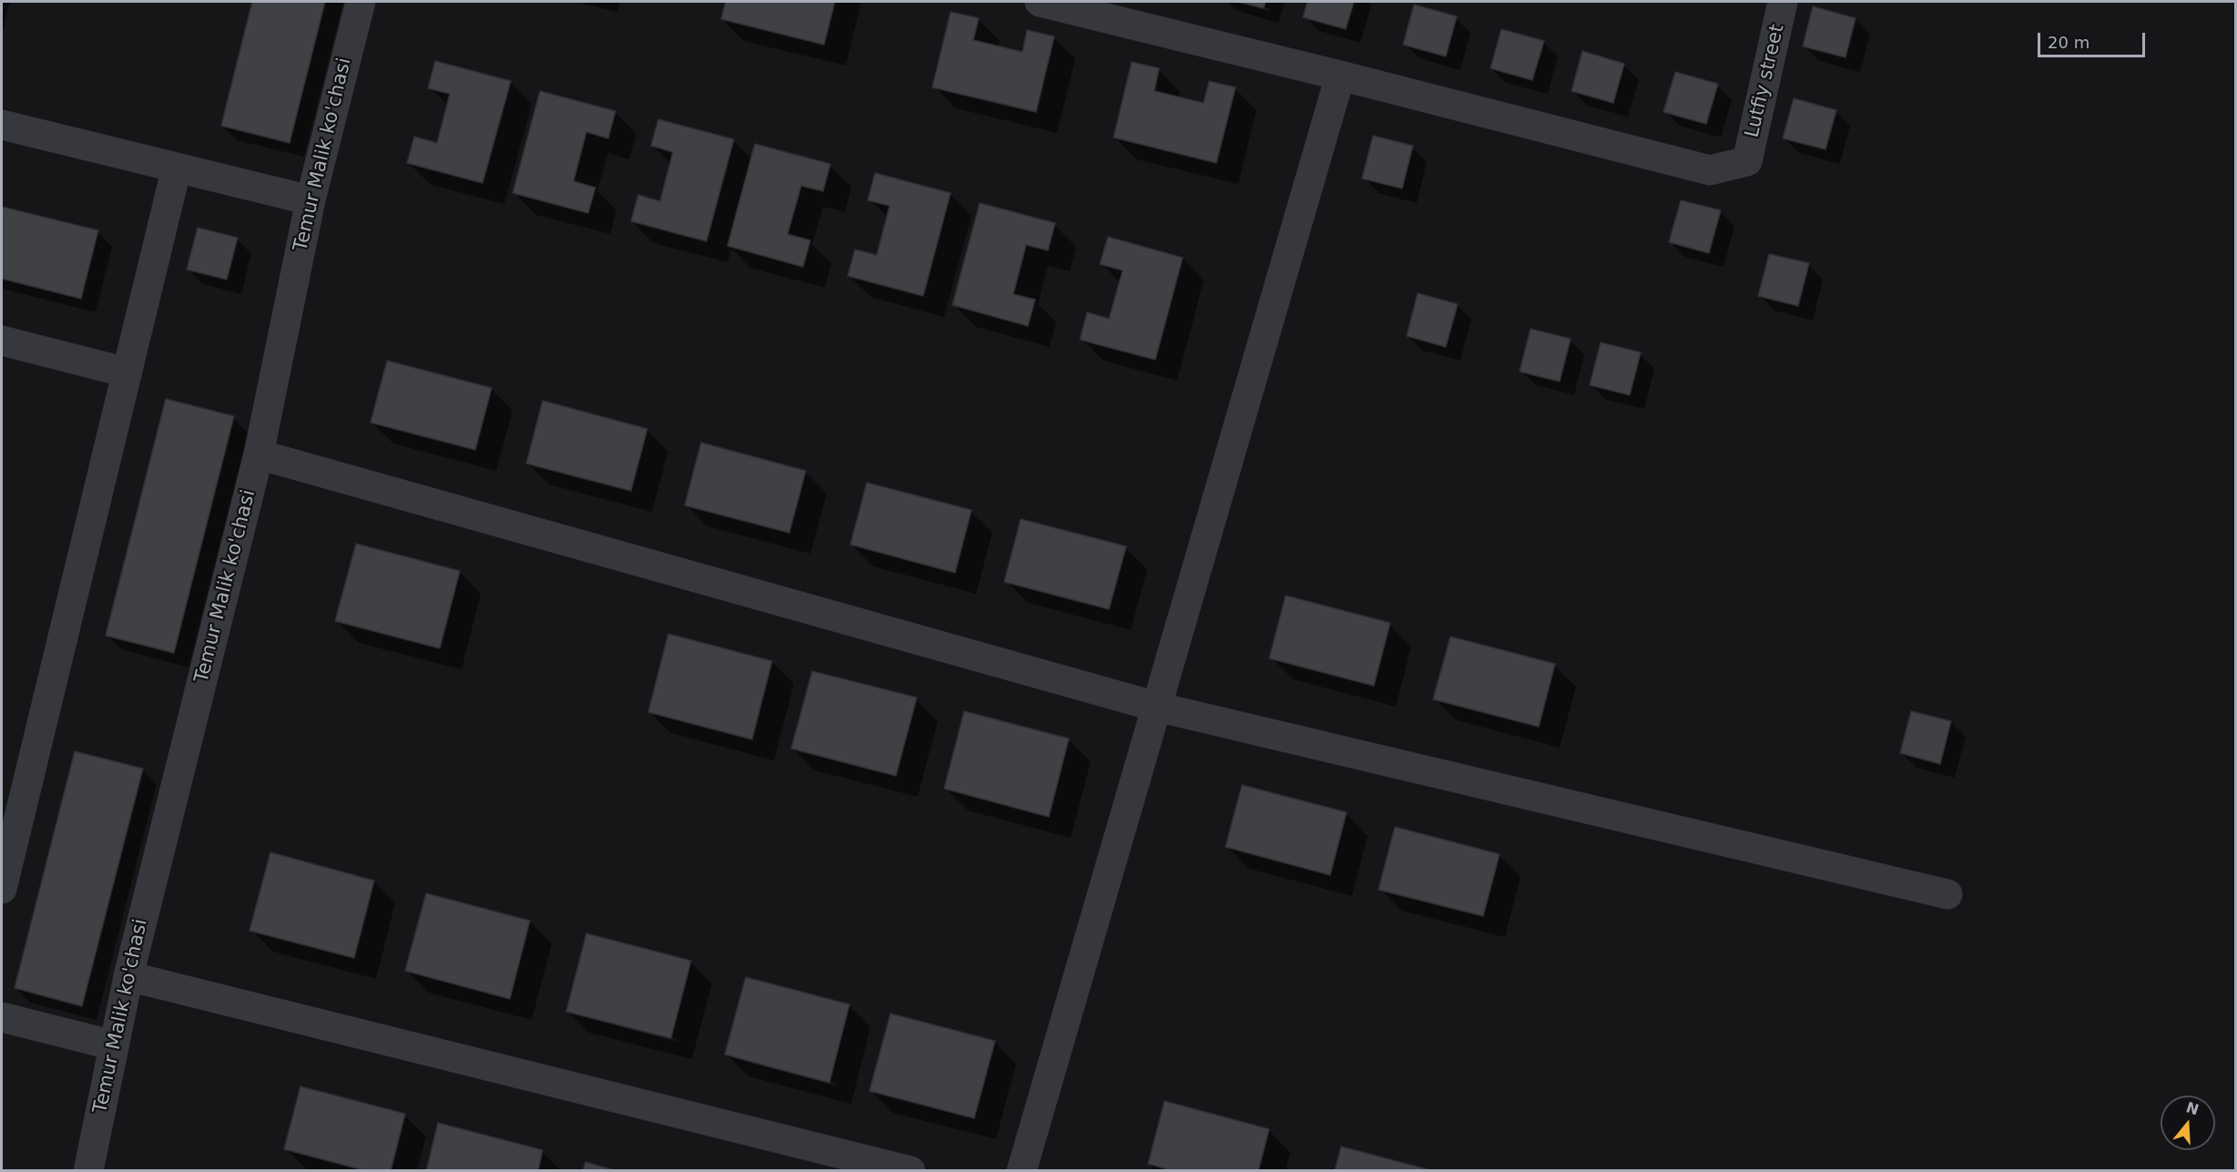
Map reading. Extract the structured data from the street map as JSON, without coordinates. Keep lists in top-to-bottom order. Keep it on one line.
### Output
{"streets":{"street":["Lutfiy street","Temur Malik ko'chasi"]},"scale_bar":"20 m","north":"top"}
